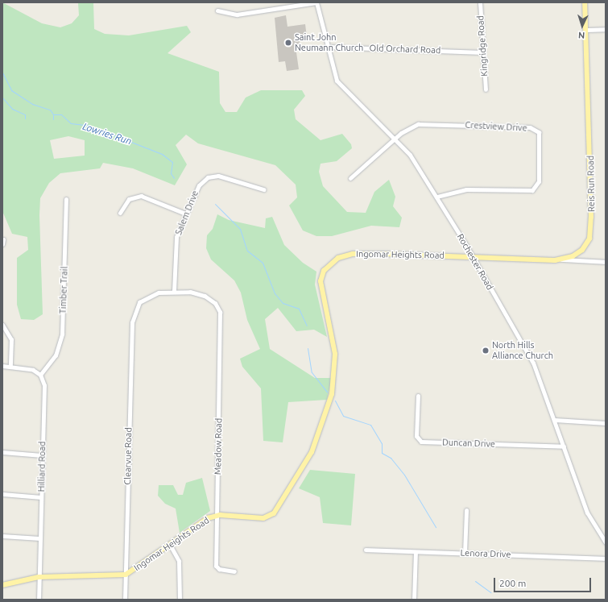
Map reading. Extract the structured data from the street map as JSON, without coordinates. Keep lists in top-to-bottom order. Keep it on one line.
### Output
{"streets":{"main road":["Reis Run Road","Ingomar Heights Road"],"street":["Kingridge Road","Old Orchard Road","Crestview Drive","Salem Drive","Rochester Road","Timber Trail","Duncan Drive","Meadow Road","Clearvue Road","Hilliard Road","Lenora Drive"]},"crossings":[["Kingridge Road","Old Orchard Road"],["Old Orchard Road","Rochester Road"],["Crestview Drive","Rochester Road"],["Salem Drive","Meadow Road"],["Salem Drive","Clearvue Road"],["Ingomar Heights Road","Rochester Road"],["Ingomar Heights Road","Meadow Road"],["Ingomar Heights Road","Clearvue Road"],["Ingomar Heights Road","Hilliard Road"],["Rochester Road","Duncan Drive"],["Timber Trail","Hilliard Road"],["Meadow Road","Clearvue Road"]],"water":["Lowries Run"],"places":["Saint John Neumann Church","North Hills Alliance Church"],"scale_bar":"200 m","north":"bottom"}
